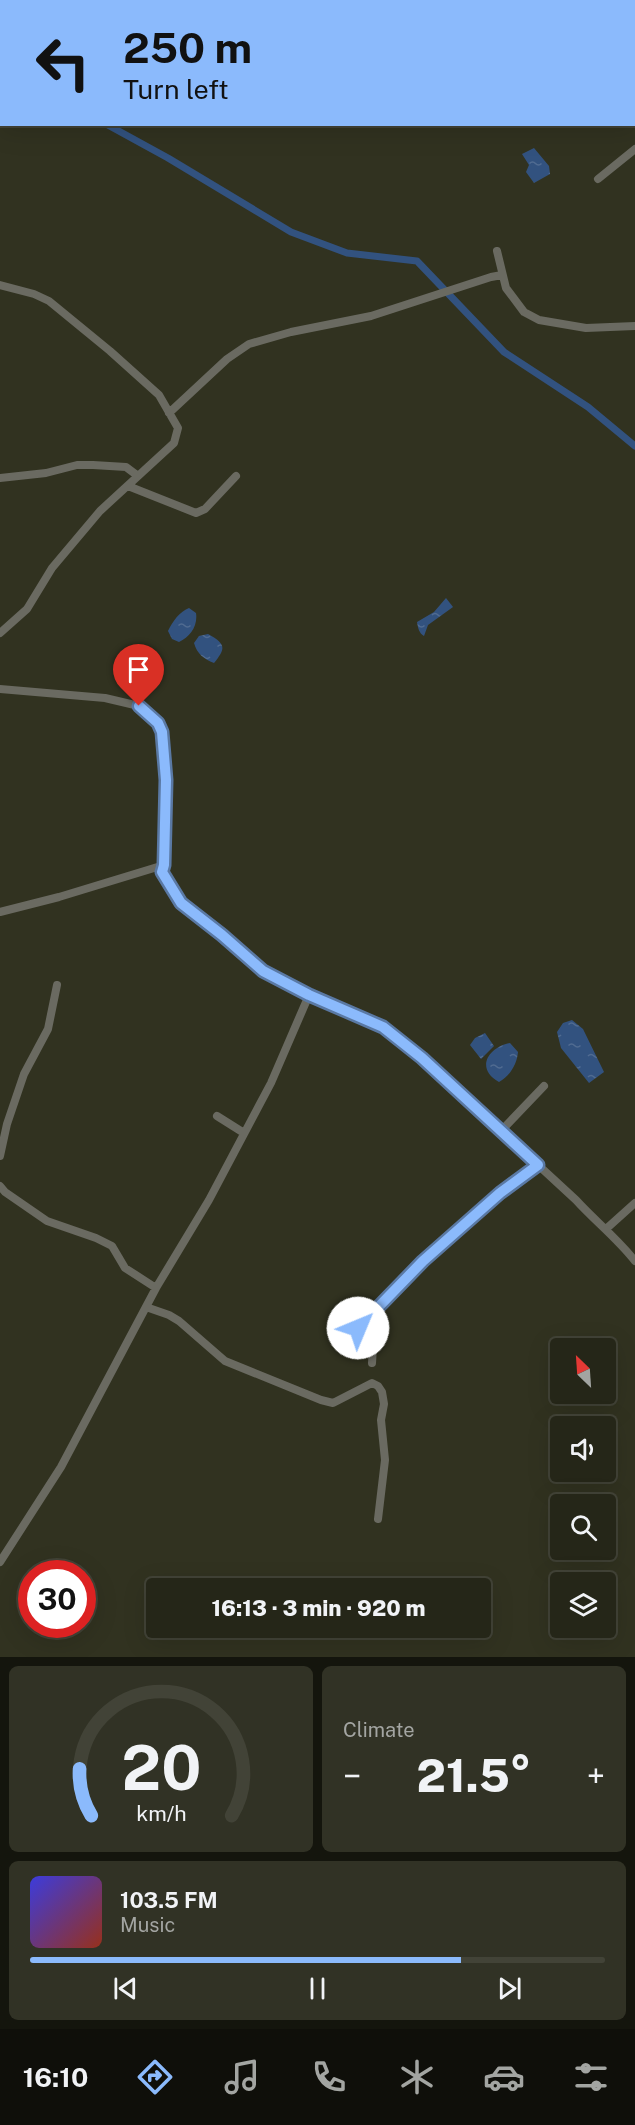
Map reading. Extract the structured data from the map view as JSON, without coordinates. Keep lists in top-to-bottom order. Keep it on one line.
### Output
{"north":"top left","page":{"turn":["250 m","Turn left"],"limit":"30","trip":"16:13 · 3 min · 920 m","tile":"Climate","heat":["−","21.5°","+"],"song":["103.5 FM","Music"],"tabs":"16:10","gauge":["20","km/h"]}}
